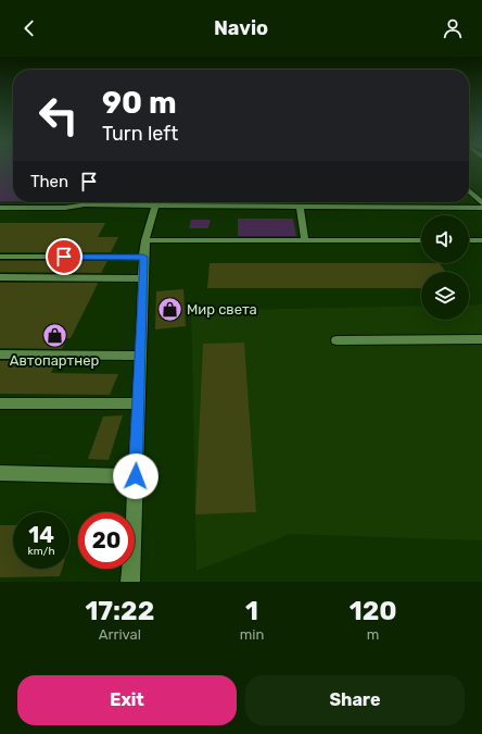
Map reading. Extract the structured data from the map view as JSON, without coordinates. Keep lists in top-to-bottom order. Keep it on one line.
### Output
{"places":{"shop":["Мир света","Автопартнер"]},"page":{"header":"Navio","turn":["90 m","Turn left"],"then":"Then","speed":"14 km/h","limit":"20","eta":["17:22","Arrival","1","min","120","m"],"buttons":["Exit","Share"]}}
